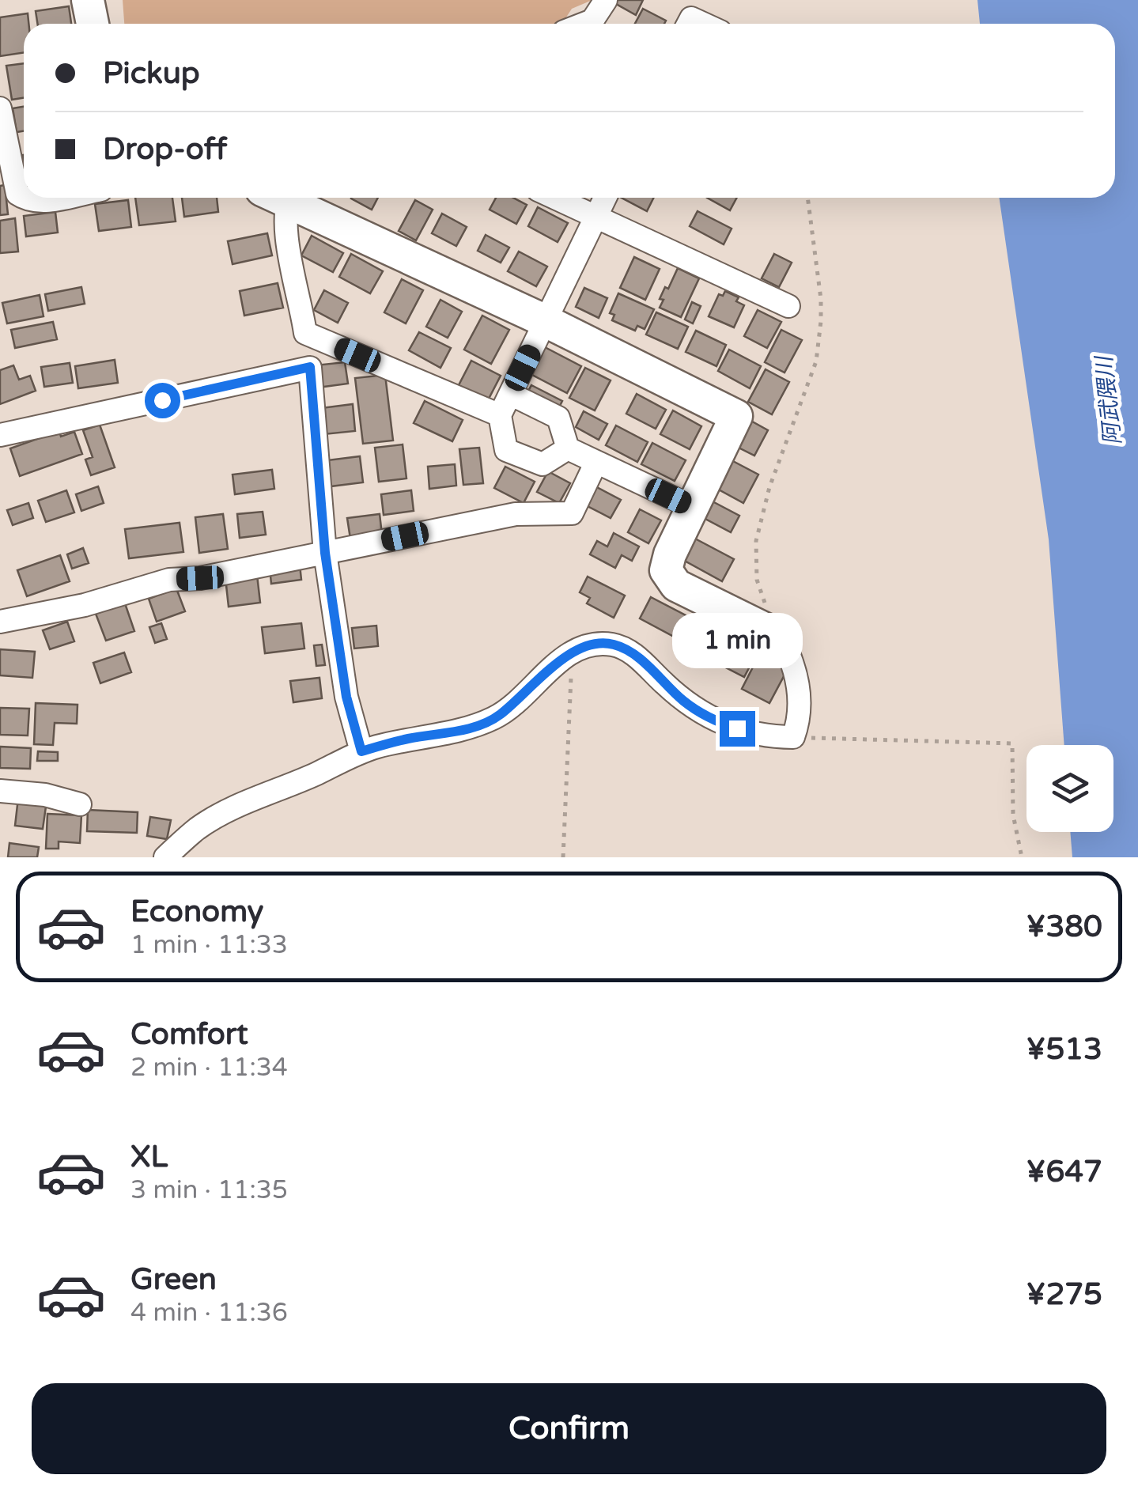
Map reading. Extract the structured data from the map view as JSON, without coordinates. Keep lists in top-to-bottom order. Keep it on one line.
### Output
{"water":["阿武隈川"],"page":{"banner":["Pickup","Drop-off"],"bubble":"1 min","list":[{"name":"Economy","note":"1 min · 11:33","value":"¥380"},{"name":"Comfort","note":"2 min · 11:34","value":"¥513"},{"name":"XL","note":"3 min · 11:35","value":"¥647"},{"name":"Green","note":"4 min · 11:36","value":"¥275"}],"buttons":"Confirm"}}
